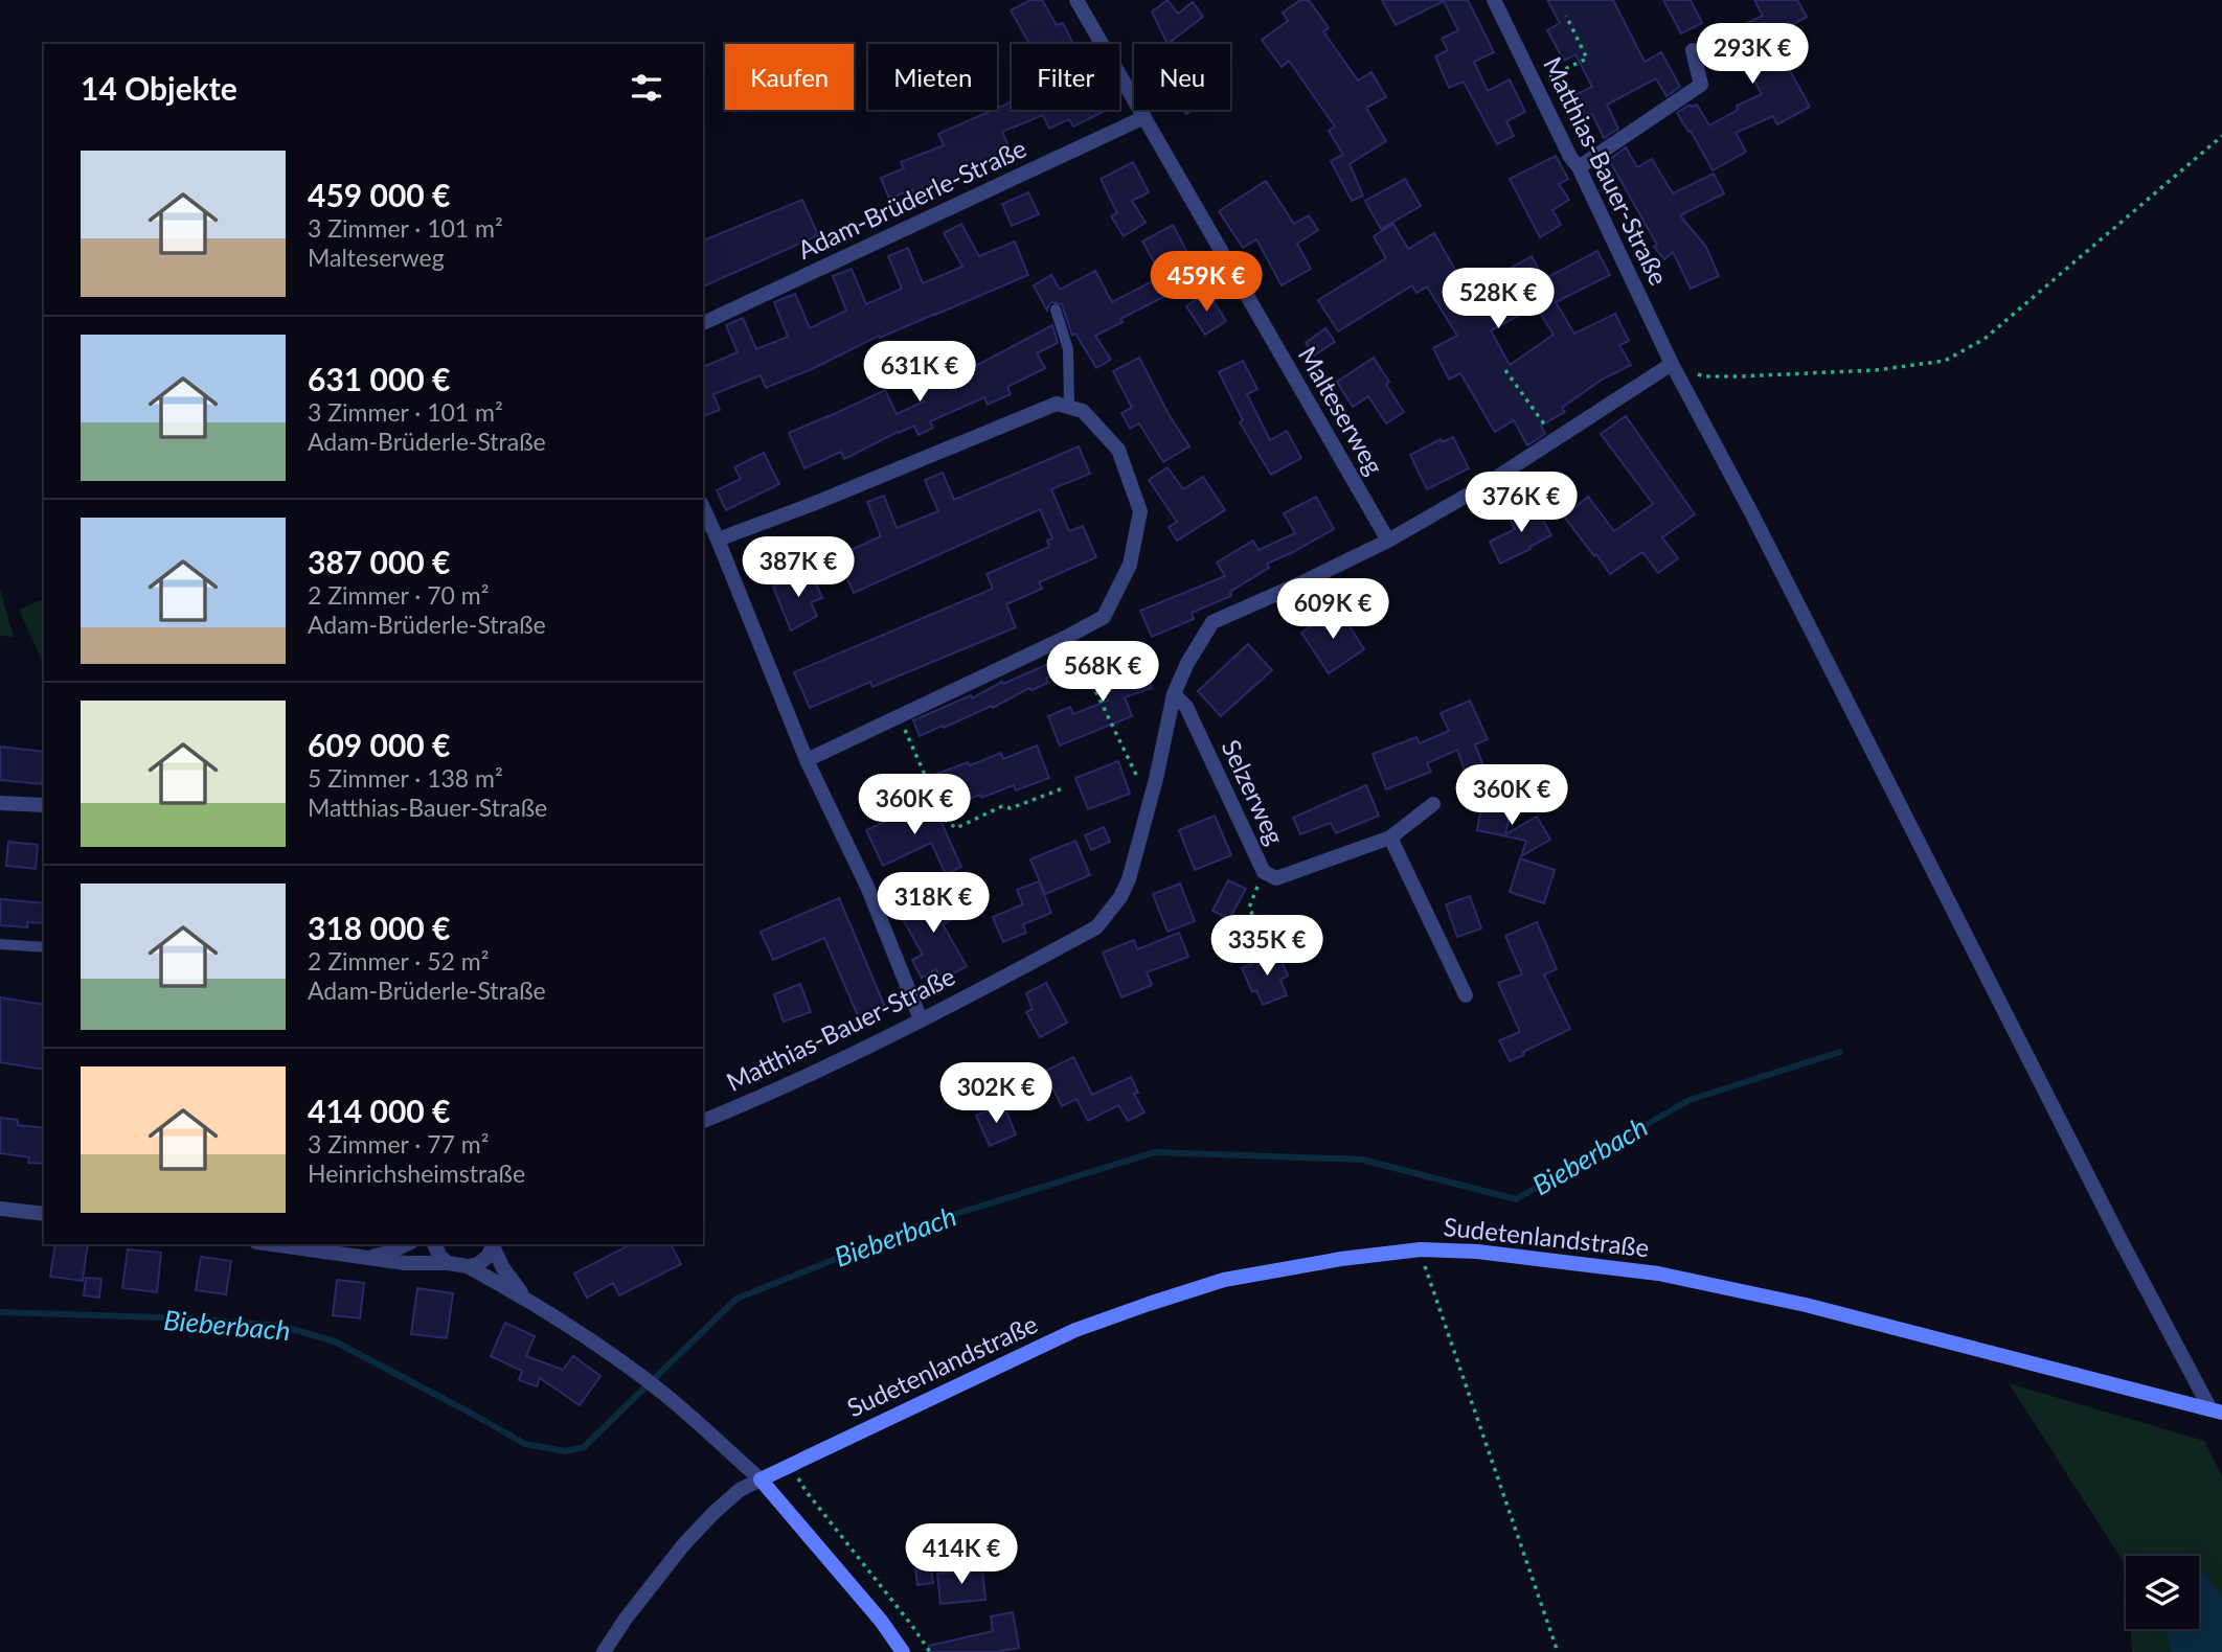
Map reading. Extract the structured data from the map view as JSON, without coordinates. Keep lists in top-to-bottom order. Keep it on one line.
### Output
{"streets":{"street":["Matthias-Bauer-Straße","Adam-Brüderle-Straße","Malteserweg","Selzerweg","Sudetenlandstraße"]},"crossings":[["Matthias-Bauer-Straße","Malteserweg"],["Matthias-Bauer-Straße","Selzerweg"],["Matthias-Bauer-Straße","Sudetenlandstraße"],["Adam-Brüderle-Straße","Malteserweg"]],"water":["Bieberbach"],"page":{"price":["293K €","459K €","528K €","631K €","376K €","387K €","609K €","568K €","360K €","360K €","318K €","335K €","302K €","414K €"],"chip":["Kaufen","Mieten","Filter","Neu"],"heading":"14 Objekte","list":[{"name":"459 000 €","note":"3 Zimmer · 101 m² · Malteserweg"},{"name":"631 000 €","note":"3 Zimmer · 101 m² · Adam-Brüderle-Straße"},{"name":"387 000 €","note":"2 Zimmer · 70 m² · Adam-Brüderle-Straße"},{"name":"609 000 €","note":"5 Zimmer · 138 m² · Matthias-Bauer-Straße"},{"name":"318 000 €","note":"2 Zimmer · 52 m² · Adam-Brüderle-Straße"},{"name":"414 000 €","note":"3 Zimmer · 77 m² · Heinrichsheimstraße"}]}}
